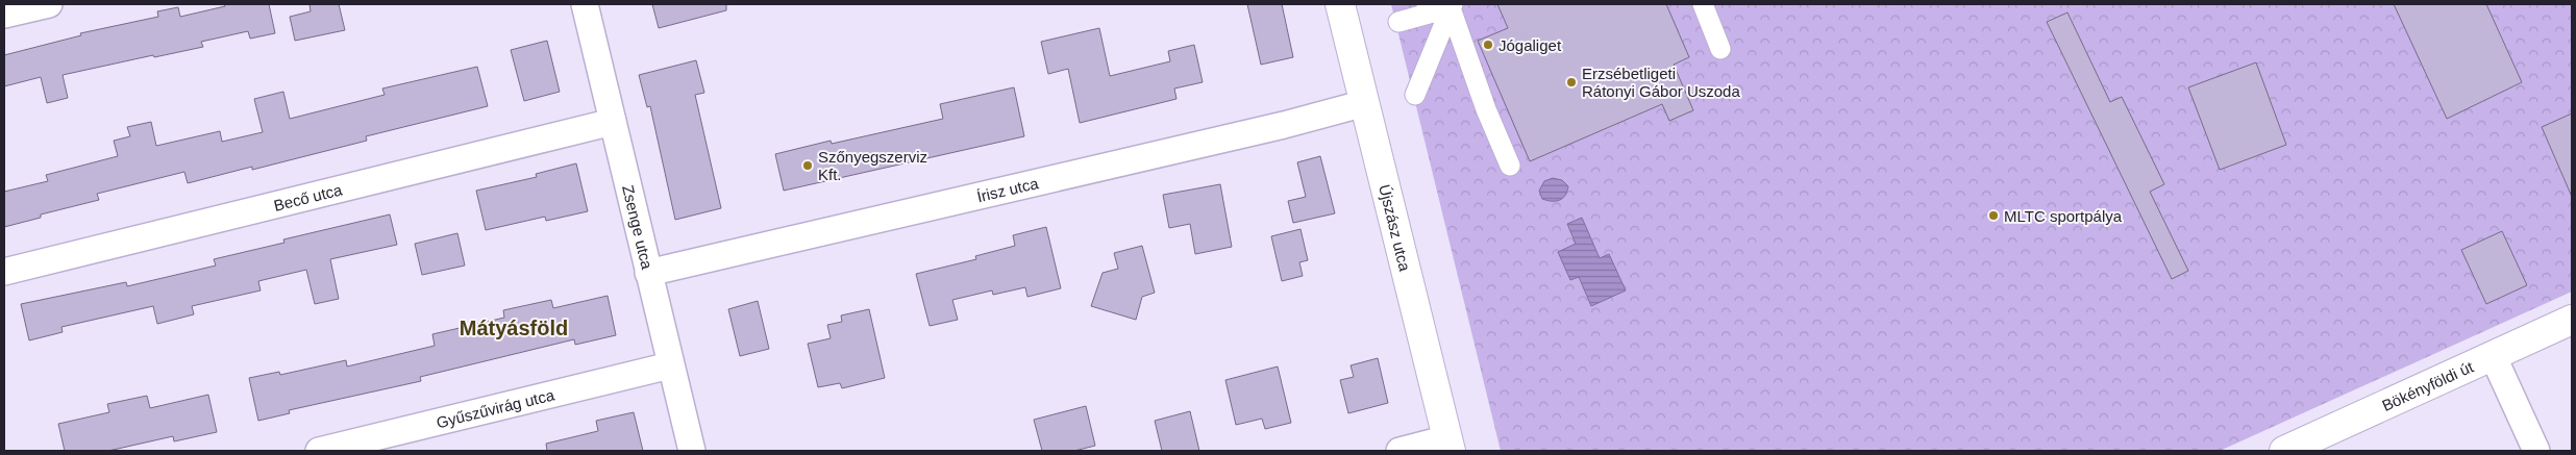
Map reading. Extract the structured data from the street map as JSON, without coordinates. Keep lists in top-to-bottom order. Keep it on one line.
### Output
{"streets":{"street":["Írisz utca","Becő utca","Újszász utca","Zsenge utca","Bökényföldi út","Gyűszűvirág utca"]},"crossings":[["Írisz utca","Újszász utca"],["Írisz utca","Zsenge utca"],["Becő utca","Zsenge utca"],["Zsenge utca","Gyűszűvirág utca"]],"districts":["Mátyásföld"],"places":["Jógaliget","Erzsébetligeti Rátonyi Gábor Uszoda","Szőnyegszerviz Kft.","MLTC sportpálya"]}
